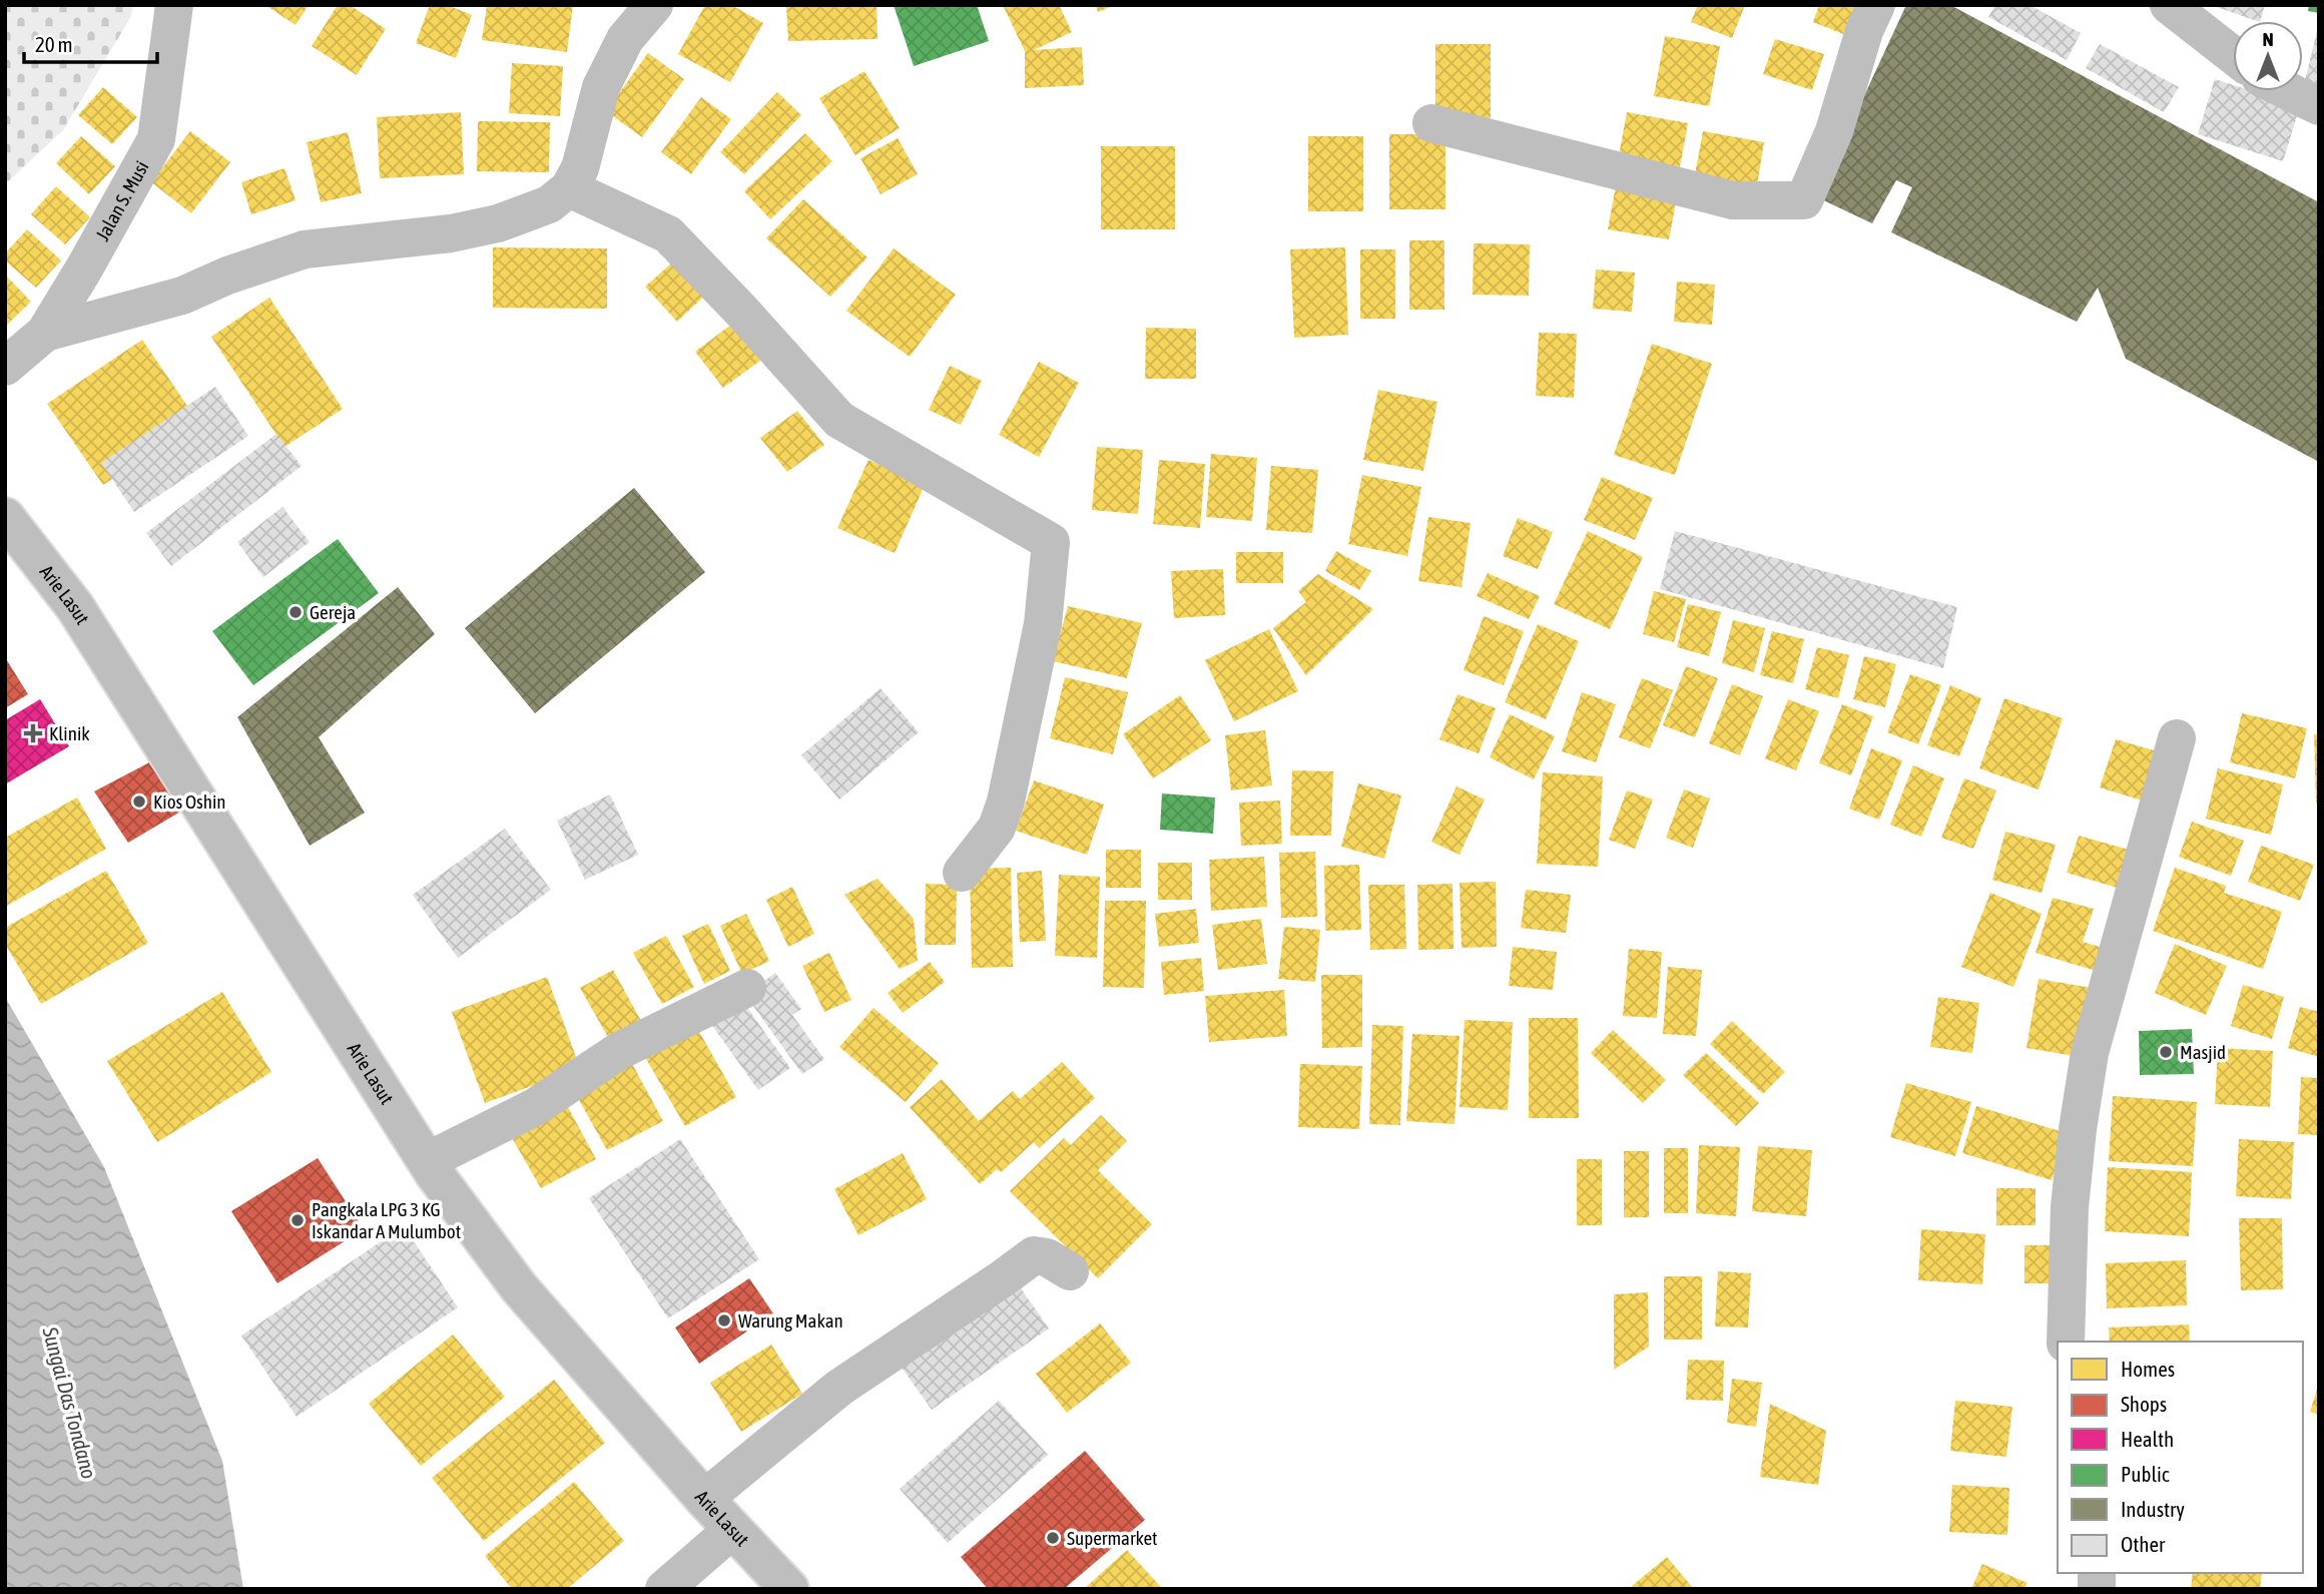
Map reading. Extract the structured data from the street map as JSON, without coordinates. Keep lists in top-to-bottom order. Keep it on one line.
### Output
{"streets":{"street":["Jalan S. Musi","Arie Lasut"]},"water":["Sungai Das Tondano"],"places":{"other":["Gereja","Kios Oshin","Masjid","Pangkala LPG 3 KG Iskandar A Mulumbot","Warung Makan","Supermarket"],"health":["Klinik"]},"legend":["Homes","Shops","Health","Public","Industry","Other"],"scale_bar":"20 m","north":"top"}
